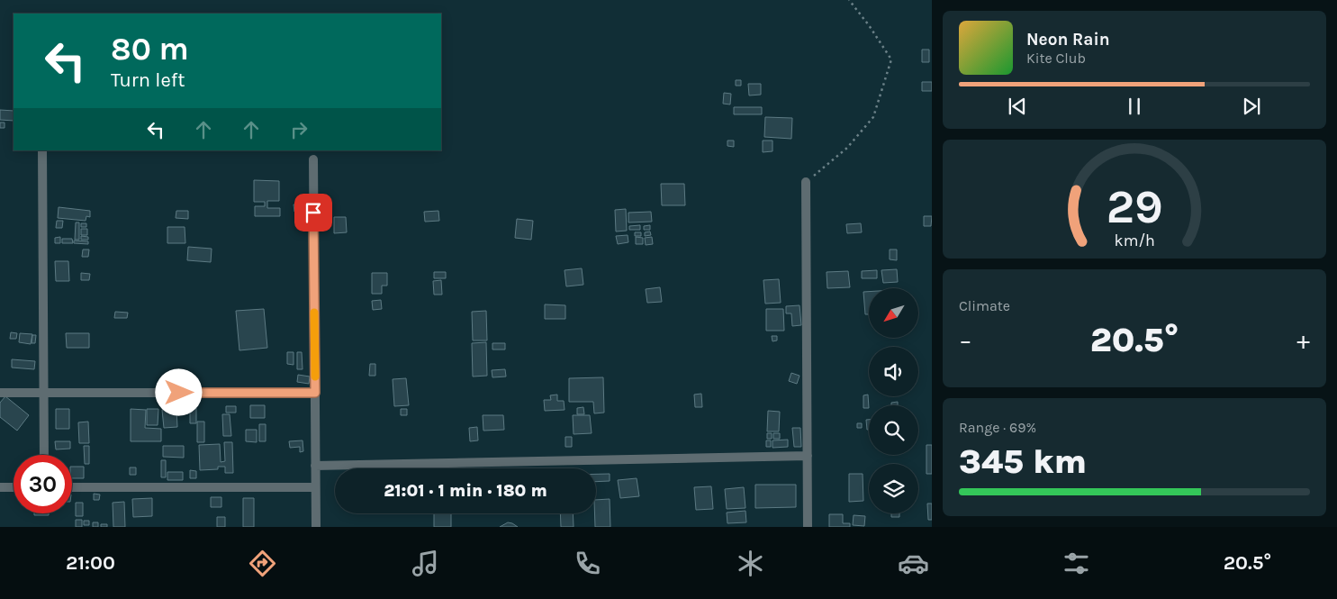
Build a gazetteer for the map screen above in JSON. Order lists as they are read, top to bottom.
{
  "north": "bottom left",
  "page": {
    "turn": ["80 m", "Turn left"],
    "song": ["Neon Rain", "Kite Club"],
    "tile": [
      "Climate",
      ["Range · 69%", "345 km"]
    ],
    "heat": ["−", "20.5°", "+"],
    "limit": "30",
    "trip": "21:01 · 1 min · 180 m",
    "tabs": ["21:00", "20.5°"],
    "gauge": ["29", "km/h"]
  }
}
